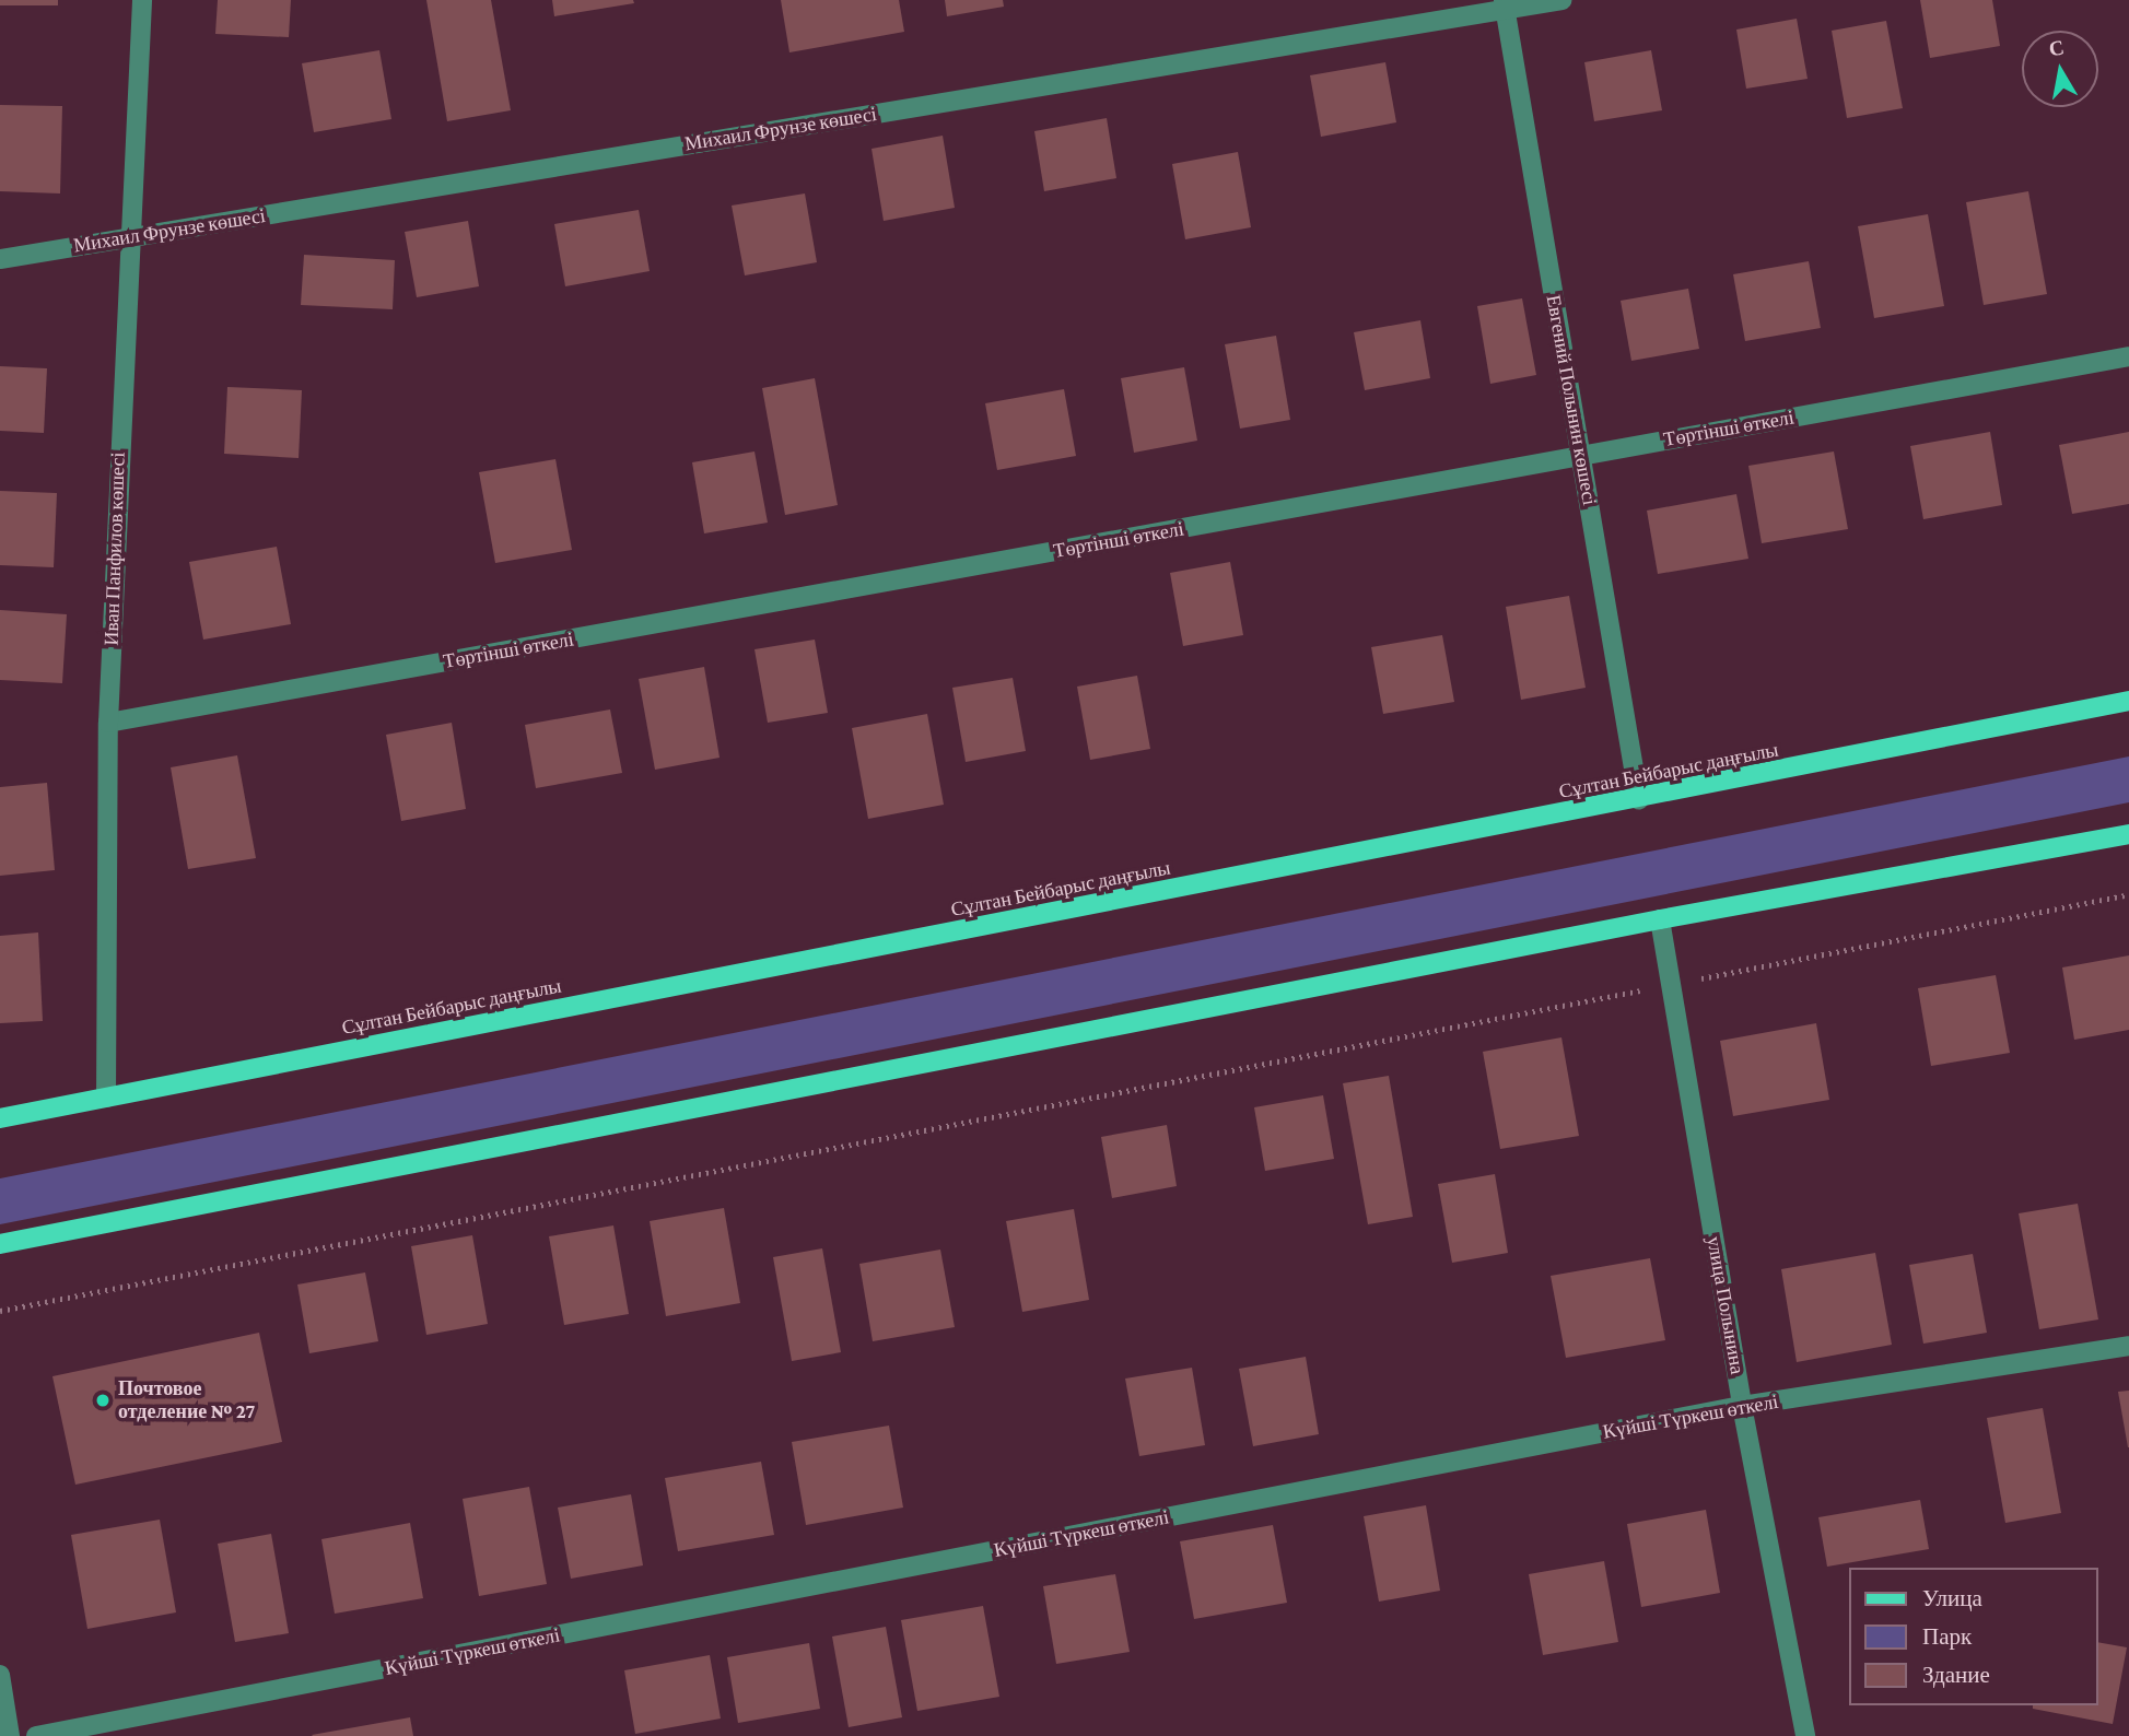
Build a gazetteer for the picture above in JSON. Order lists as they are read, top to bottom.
{
  "streets": {
    "main road": ["Сұлтан Бейбарыс даңғылы"],
    "street": [
      "Михаил Фрунзе көшесі",
      "Евгений Полынин көшесі",
      "Төртінші өткелі",
      "Иван Панфилов көшесі",
      "улица Полынина",
      "Күйші Түркеш өткелі"
    ]
  },
  "crossings": [
    ["Михаил Фрунзе көшесі", "Евгений Полынин көшесі"],
    ["Михаил Фрунзе көшесі", "Иван Панфилов көшесі"],
    ["Евгений Полынин көшесі", "Төртінші өткелі"],
    ["Евгений Полынин көшесі", "Сұлтан Бейбарыс даңғылы"],
    ["Төртінші өткелі", "Иван Панфилов көшесі"],
    ["Иван Панфилов көшесі", "Сұлтан Бейбарыс даңғылы"],
    ["улица Полынина", "Күйші Түркеш өткелі"]
  ],
  "places": ["Почтовое отделение № 27"],
  "legend": ["Улица", "Парк", "Здание"],
  "north": "top"
}
